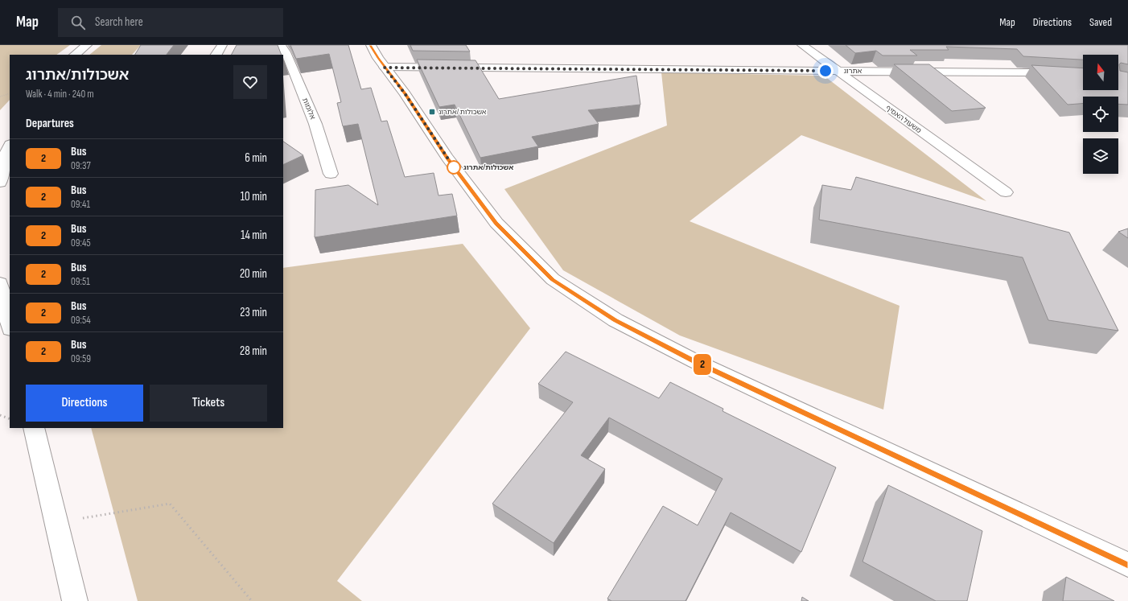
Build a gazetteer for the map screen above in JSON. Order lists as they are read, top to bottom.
{
  "streets": {
    "street": ["אתרוג", "אלומות", "משעול האסיף"]
  },
  "crossings": [
    ["אתרוג", "משעול האסיף"]
  ],
  "places": {
    "transit": ["אשכולות /אתרוג"],
    "other": ["אשכולות/אתרוג"]
  },
  "lines": ["bus line 2"],
  "north": "top",
  "page": {
    "header": "Map",
    "search": "Search here",
    "nav": ["Map", "Directions", "Saved"],
    "on_map": "2",
    "heading": [
      ["אשכולות/אתרוג", "Walk · 4 min · 240 m"],
      "Departures"
    ],
    "list": [
      {
        "mark": "2",
        "name": "Bus",
        "note": "09:37",
        "value": "6 min"
      },
      {
        "mark": "2",
        "name": "Bus",
        "note": "09:41",
        "value": "10 min"
      },
      {
        "mark": "2",
        "name": "Bus",
        "note": "09:45",
        "value": "14 min"
      },
      {
        "mark": "2",
        "name": "Bus",
        "note": "09:51",
        "value": "20 min"
      },
      {
        "mark": "2",
        "name": "Bus",
        "note": "09:54",
        "value": "23 min"
      },
      {
        "mark": "2",
        "name": "Bus",
        "note": "09:59",
        "value": "28 min"
      }
    ],
    "buttons": ["Directions", "Tickets"]
  }
}
